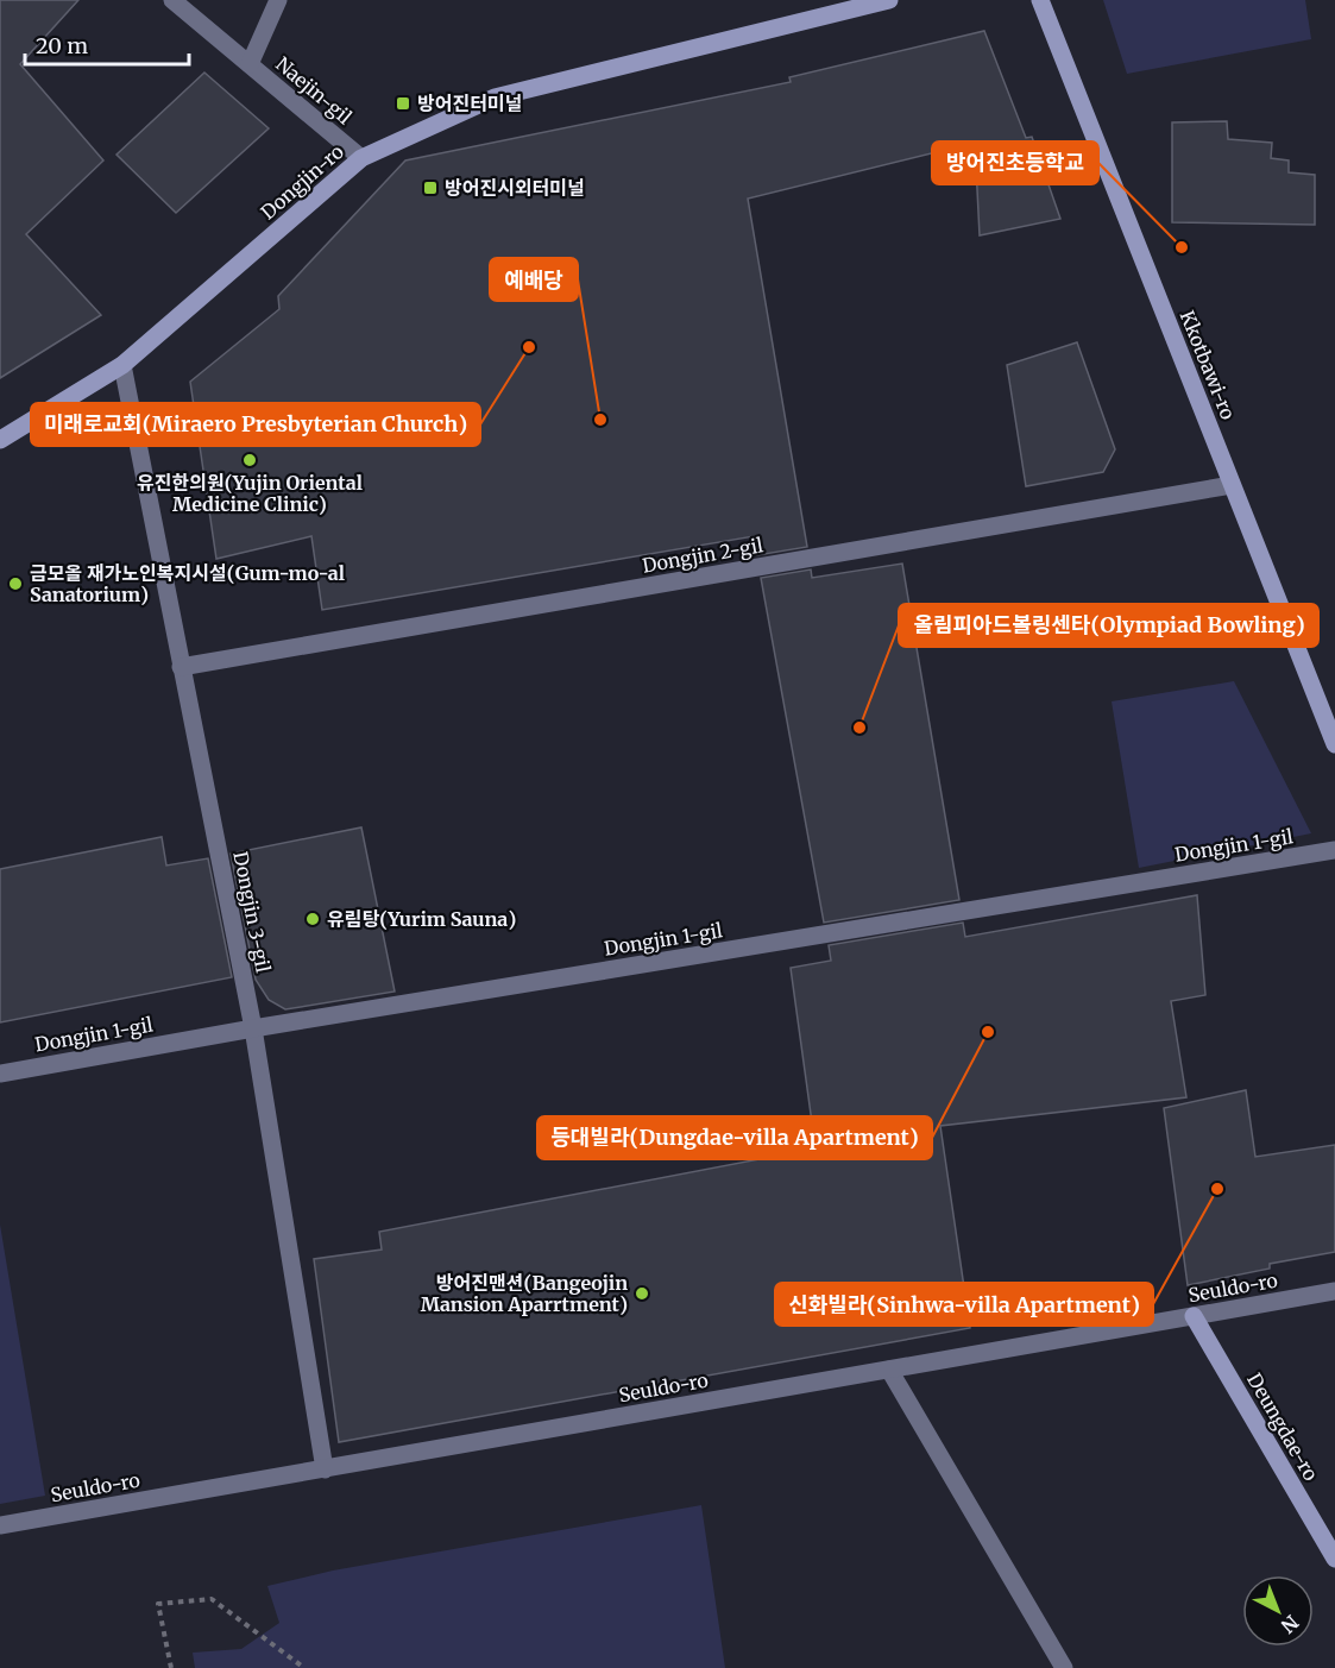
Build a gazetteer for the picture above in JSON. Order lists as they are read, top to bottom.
{
  "streets": {
    "street": [
      "Naejin-gil",
      "Dongjin-ro",
      "Kkotbawi-ro",
      "Dongjin 2-gil",
      "Dongjin 1-gil",
      "Dongjin 3-gil",
      "Seuldo-ro",
      "Deungdae-ro"
    ]
  },
  "crossings": [
    ["Naejin-gil", "Dongjin-ro"],
    ["Dongjin-ro", "Dongjin 3-gil"],
    ["Kkotbawi-ro", "Dongjin 2-gil"],
    ["Dongjin 2-gil", "Dongjin 3-gil"],
    ["Dongjin 1-gil", "Dongjin 3-gil"],
    ["Dongjin 3-gil", "Seuldo-ro"],
    ["Seuldo-ro", "Deungdae-ro"]
  ],
  "places": {
    "transit": ["방어진터미널", "방어진시외터미널"],
    "other": [
      "방어진초등학교",
      "미래로교회(Miraero Presbyterian Church)",
      "예배당",
      "유진한의원(Yujin Oriental Medicine Clinic)",
      "금모올 재가노인복지시설(Gum-mo-al Sanatorium)",
      "올림피아드볼링센타(Olympiad Bowling)",
      "유림탕(Yurim Sauna)",
      "등대빌라(Dungdae-villa Apartment)",
      "신화빌라(Sinhwa-villa Apartment)",
      "방어진맨션(Bangeojin Mansion Aparrtment)"
    ]
  },
  "scale_bar": "20 m",
  "north": "bottom right"
}
